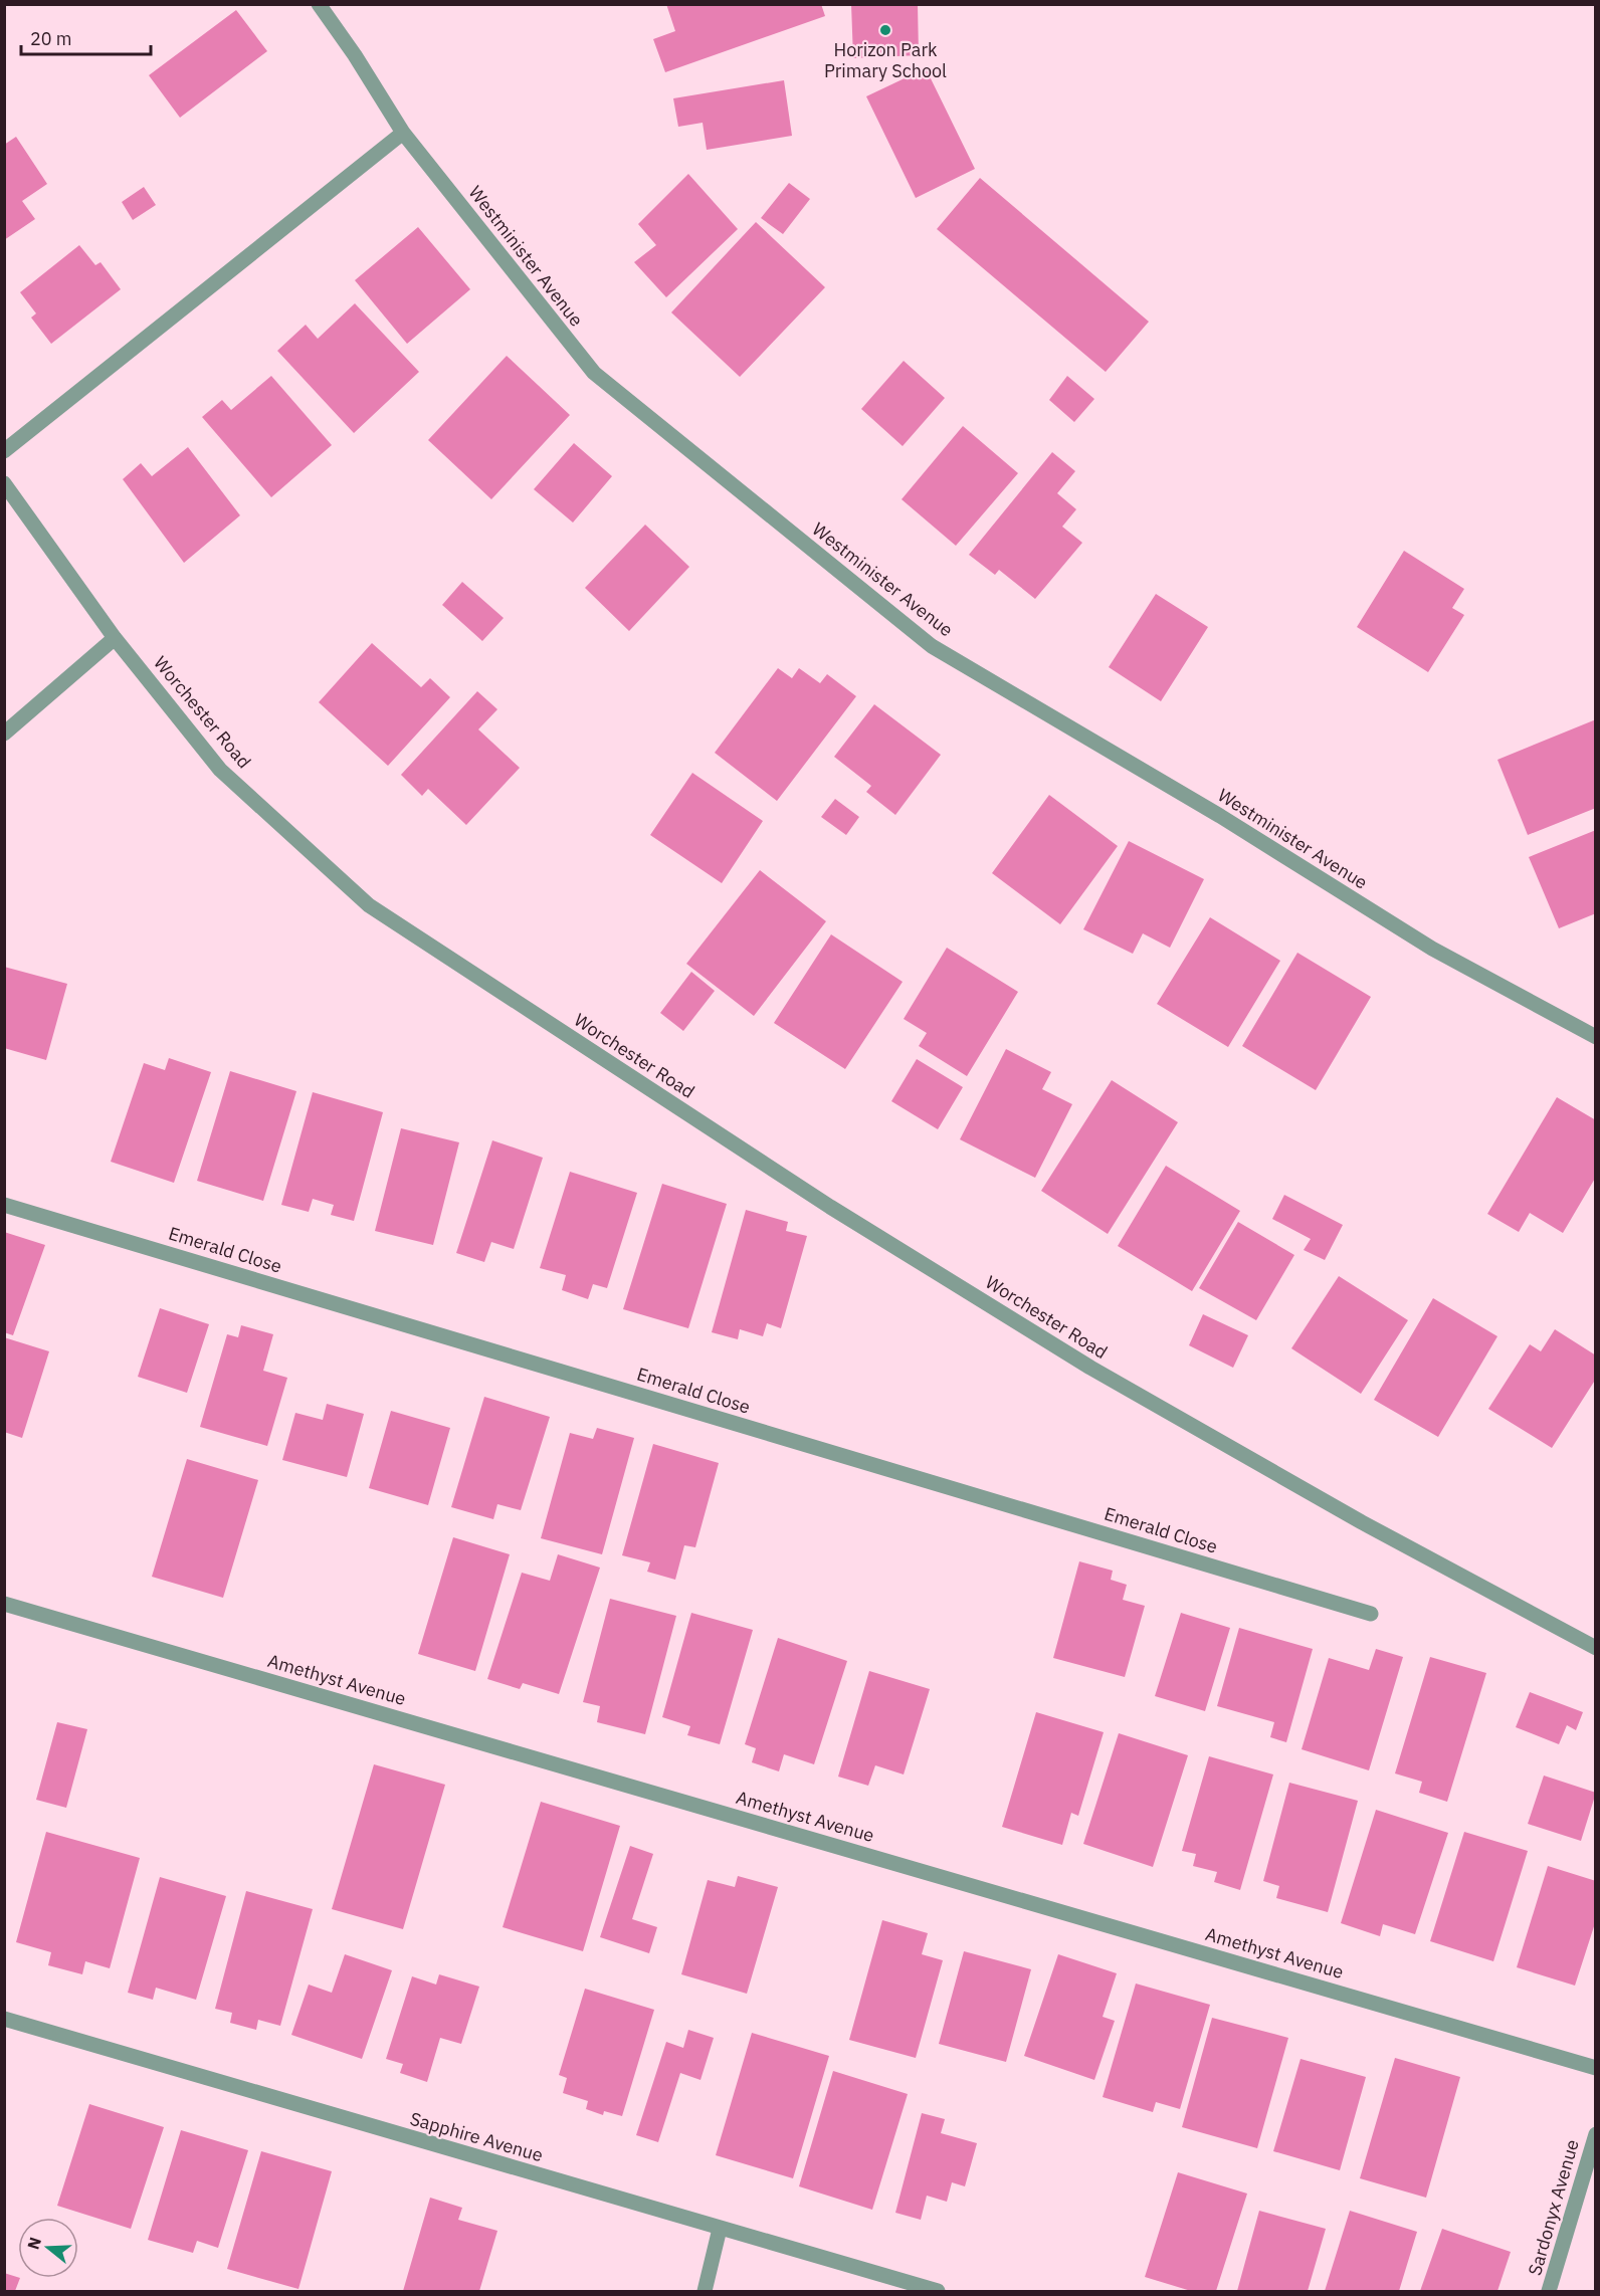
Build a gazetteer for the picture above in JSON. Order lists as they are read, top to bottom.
{
  "streets": {
    "street": [
      "Westminister Avenue",
      "Worchester Road",
      "Emerald Close",
      "Amethyst Avenue",
      "Sapphire Avenue",
      "Sardonyx Avenue"
    ]
  },
  "places": ["Horizon Park Primary School"],
  "scale_bar": "20 m",
  "north": "left"
}
